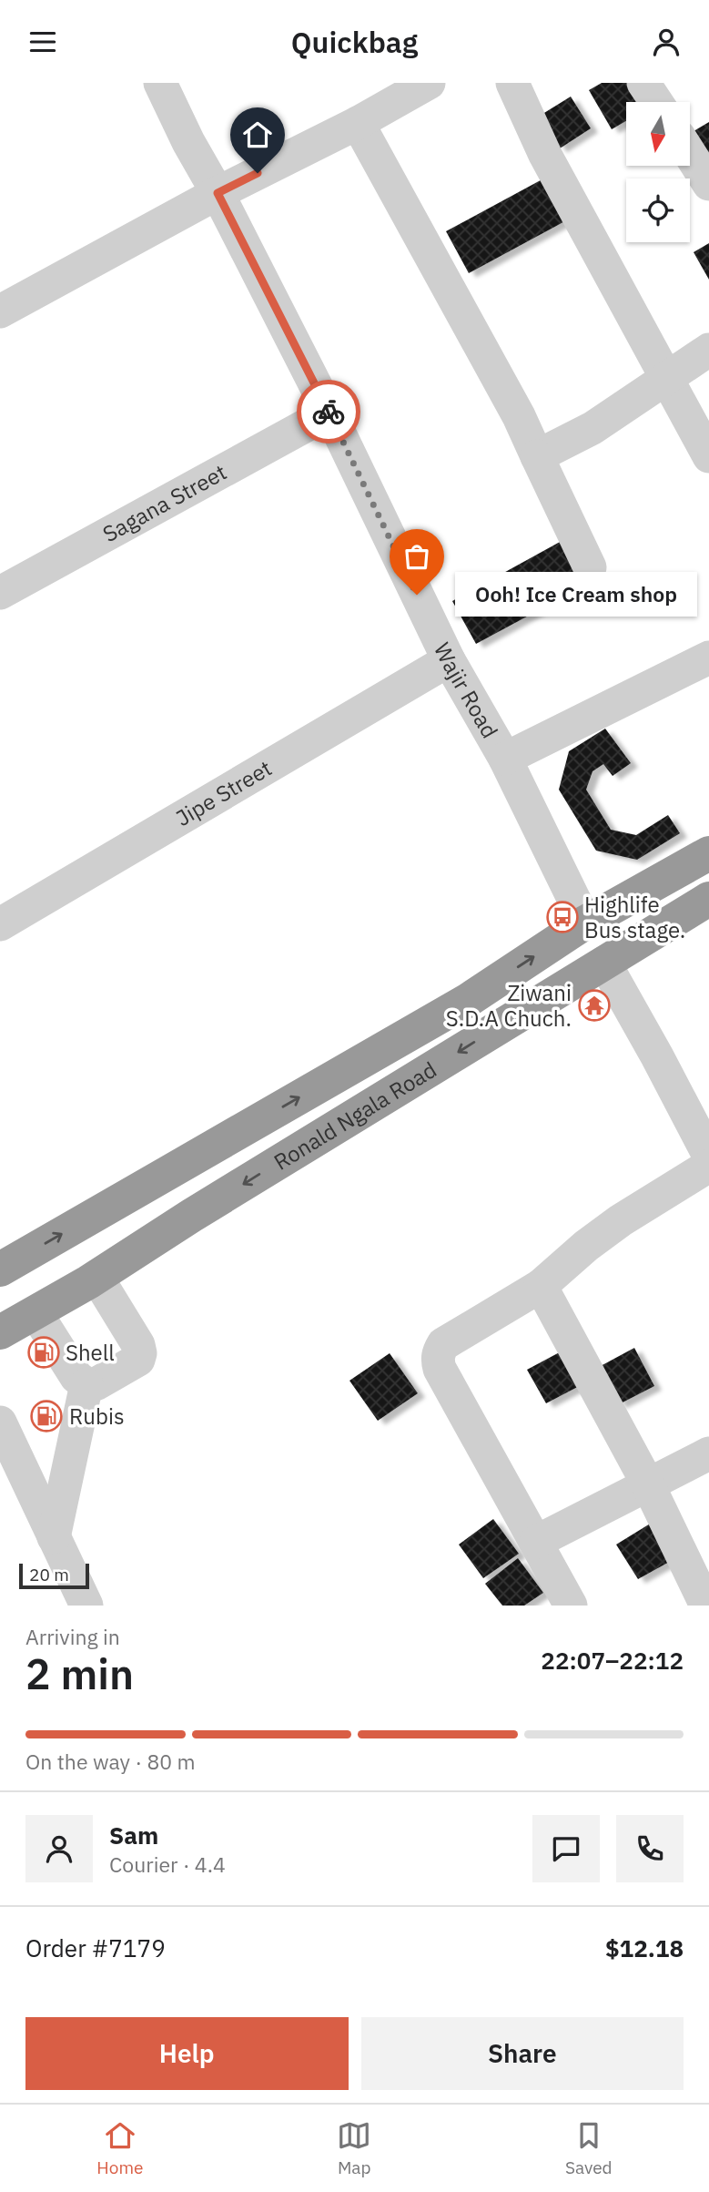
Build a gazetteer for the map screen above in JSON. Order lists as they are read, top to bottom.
{
  "streets": {
    "highway": ["Ronald Ngala Road"],
    "street": ["Sagana Street", "Wajir Road", "Jipe Street"]
  },
  "crossings": [
    ["Sagana Street", "Wajir Road"],
    ["Wajir Road", "Jipe Street"],
    ["Wajir Road", "Ronald Ngala Road"]
  ],
  "places": {
    "other": ["Ooh! Ice Cream shop"],
    "bus stop": ["Highlife Bus stage."],
    "temple": ["Ziwani S.D.A Chuch."],
    "fuel station": ["Shell", "Rubis"]
  },
  "scale_bar": "20 m",
  "north": "bottom",
  "page": {
    "header": "Quickbag",
    "bubble": "Ooh! Ice Cream shop",
    "scale": "20 m",
    "heading": ["2 min", "Arriving in", "22:07–22:12"],
    "panel": [
      "Sam",
      "Courier · 4.4",
      "Order #7179",
      "$12.18"
    ],
    "bar": "On the way · 80 m",
    "buttons": ["Help", "Share"],
    "tabs": ["Home", "Map", "Saved"]
  }
}
